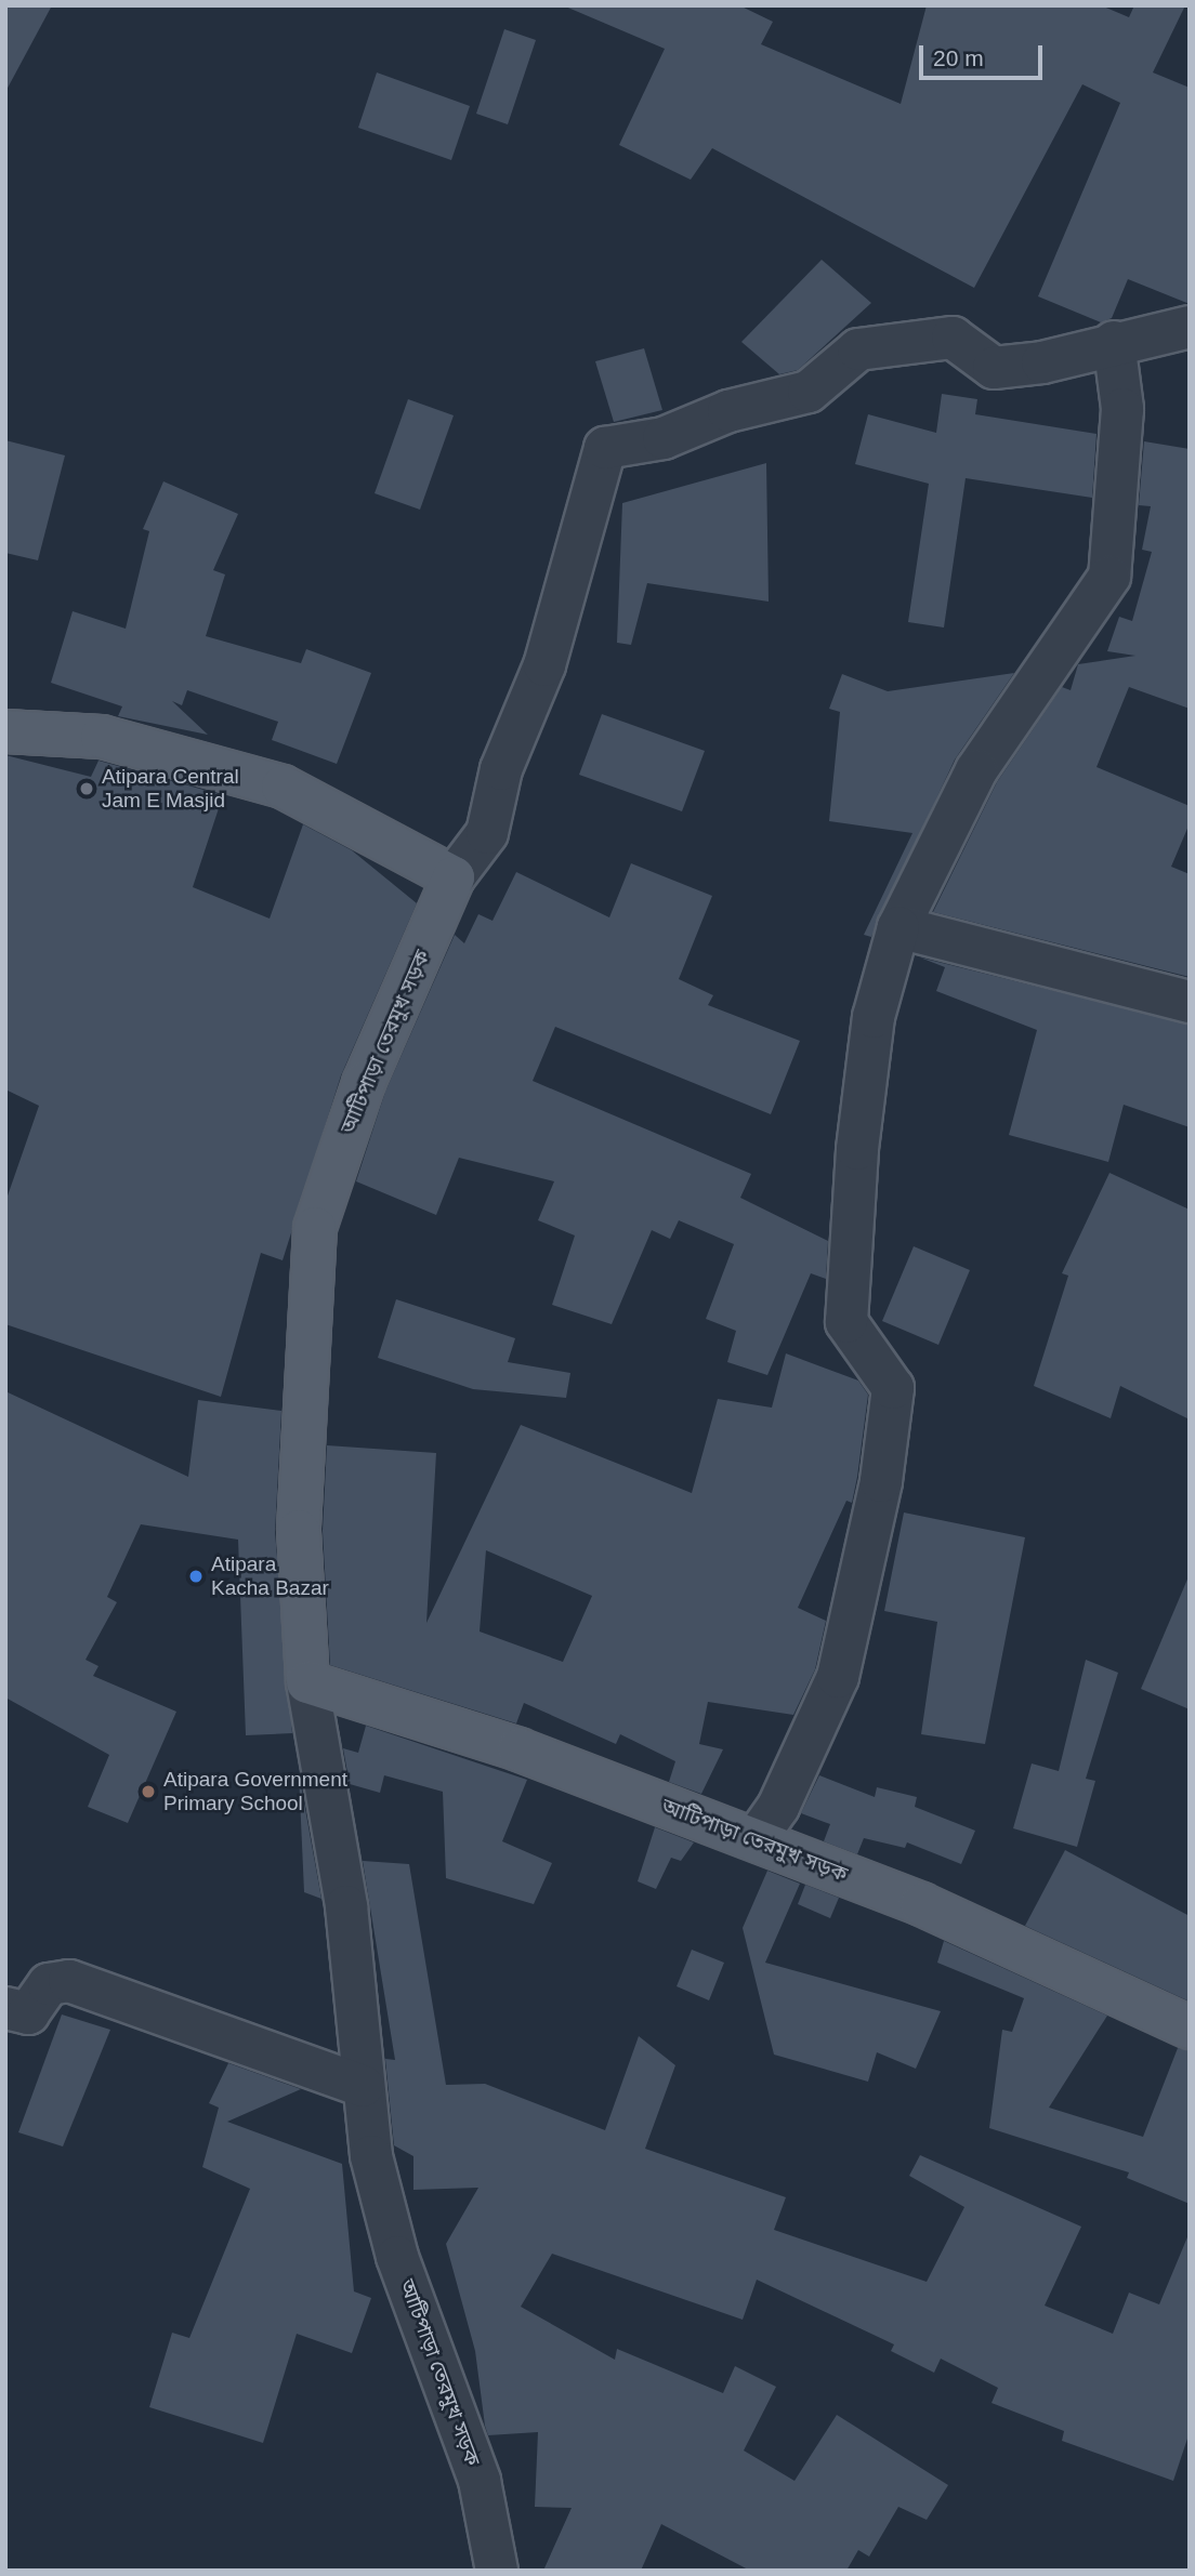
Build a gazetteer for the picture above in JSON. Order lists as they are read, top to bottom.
{
  "streets": {
    "main road": ["আটিপাড়া তেরমুখ সড়ক"]
  },
  "places": ["Atipara Central Jam E Masjid", "Atipara Kacha Bazar", "Atipara Government Primary School"],
  "scale_bar": "20 m"
}
